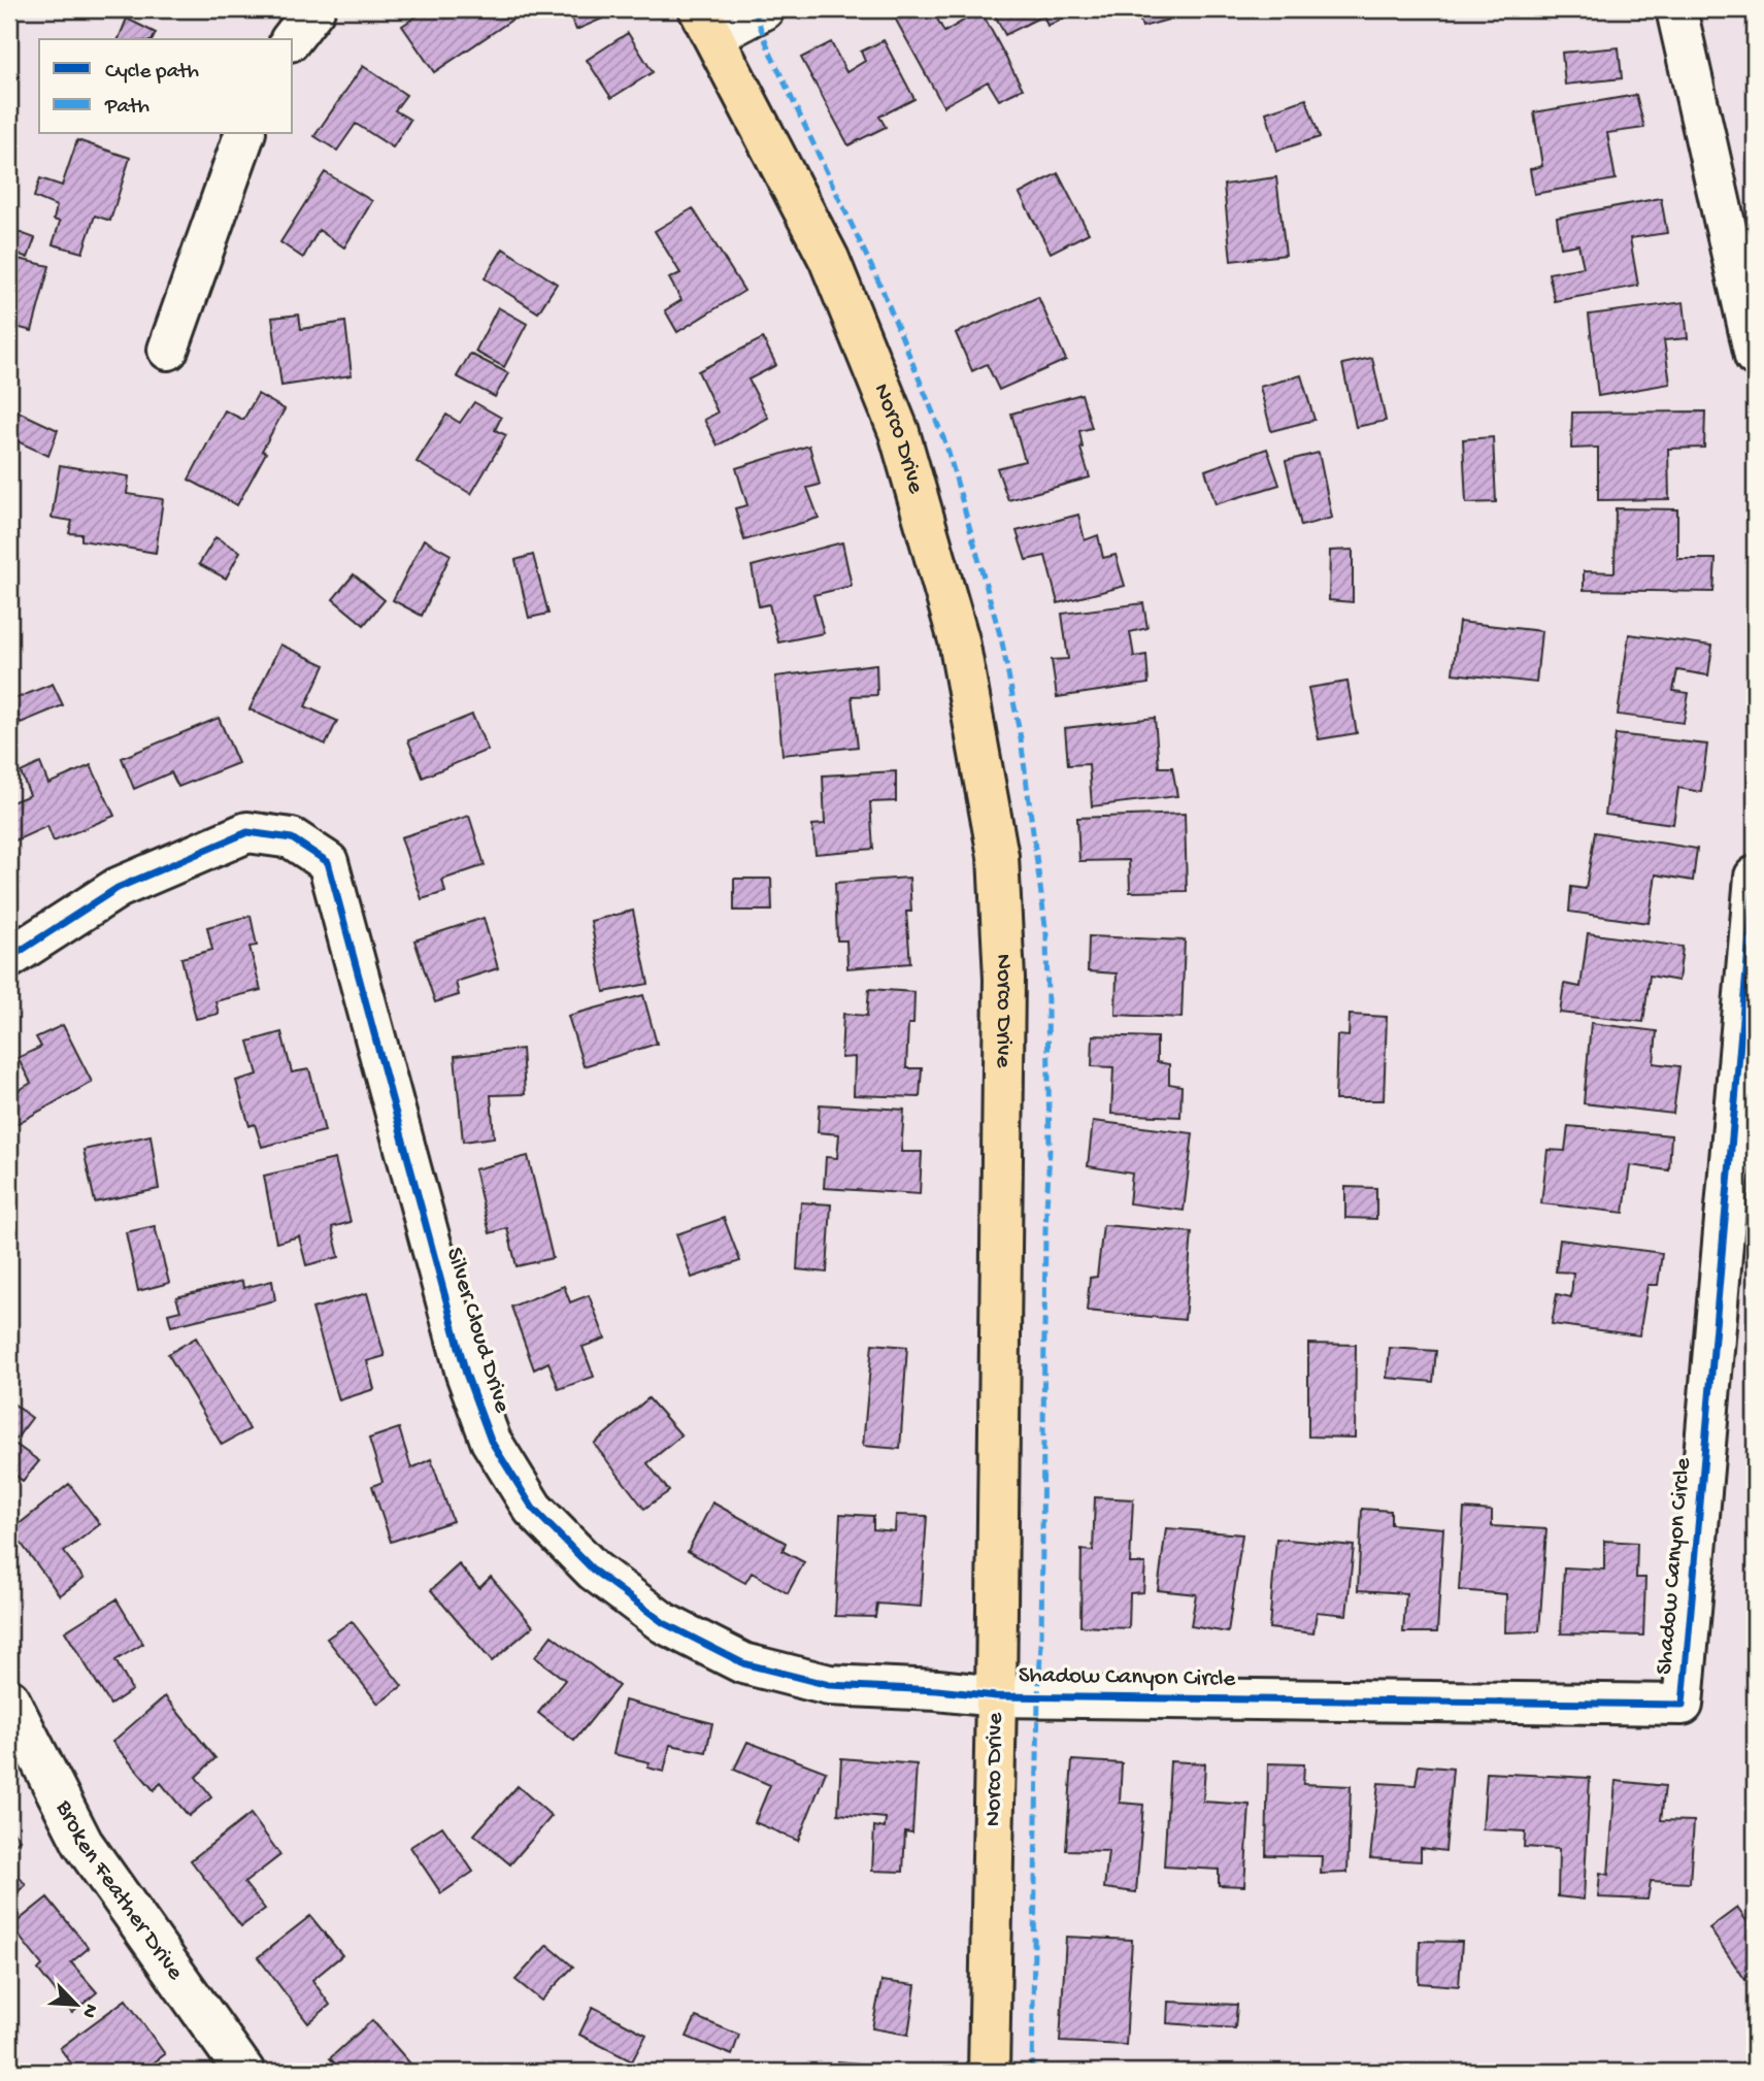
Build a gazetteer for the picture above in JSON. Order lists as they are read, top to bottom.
{
  "streets": {
    "main road": ["Norco Drive"],
    "street": ["Silver Cloud Drive", "Shadow Canyon Circle", "Broken Feather Drive"]
  },
  "crossings": [
    ["Norco Drive", "Silver Cloud Drive"],
    ["Norco Drive", "Shadow Canyon Circle"],
    ["Silver Cloud Drive", "Shadow Canyon Circle"]
  ],
  "legend": ["Cycle path", "Path"],
  "north": "bottom right"
}
